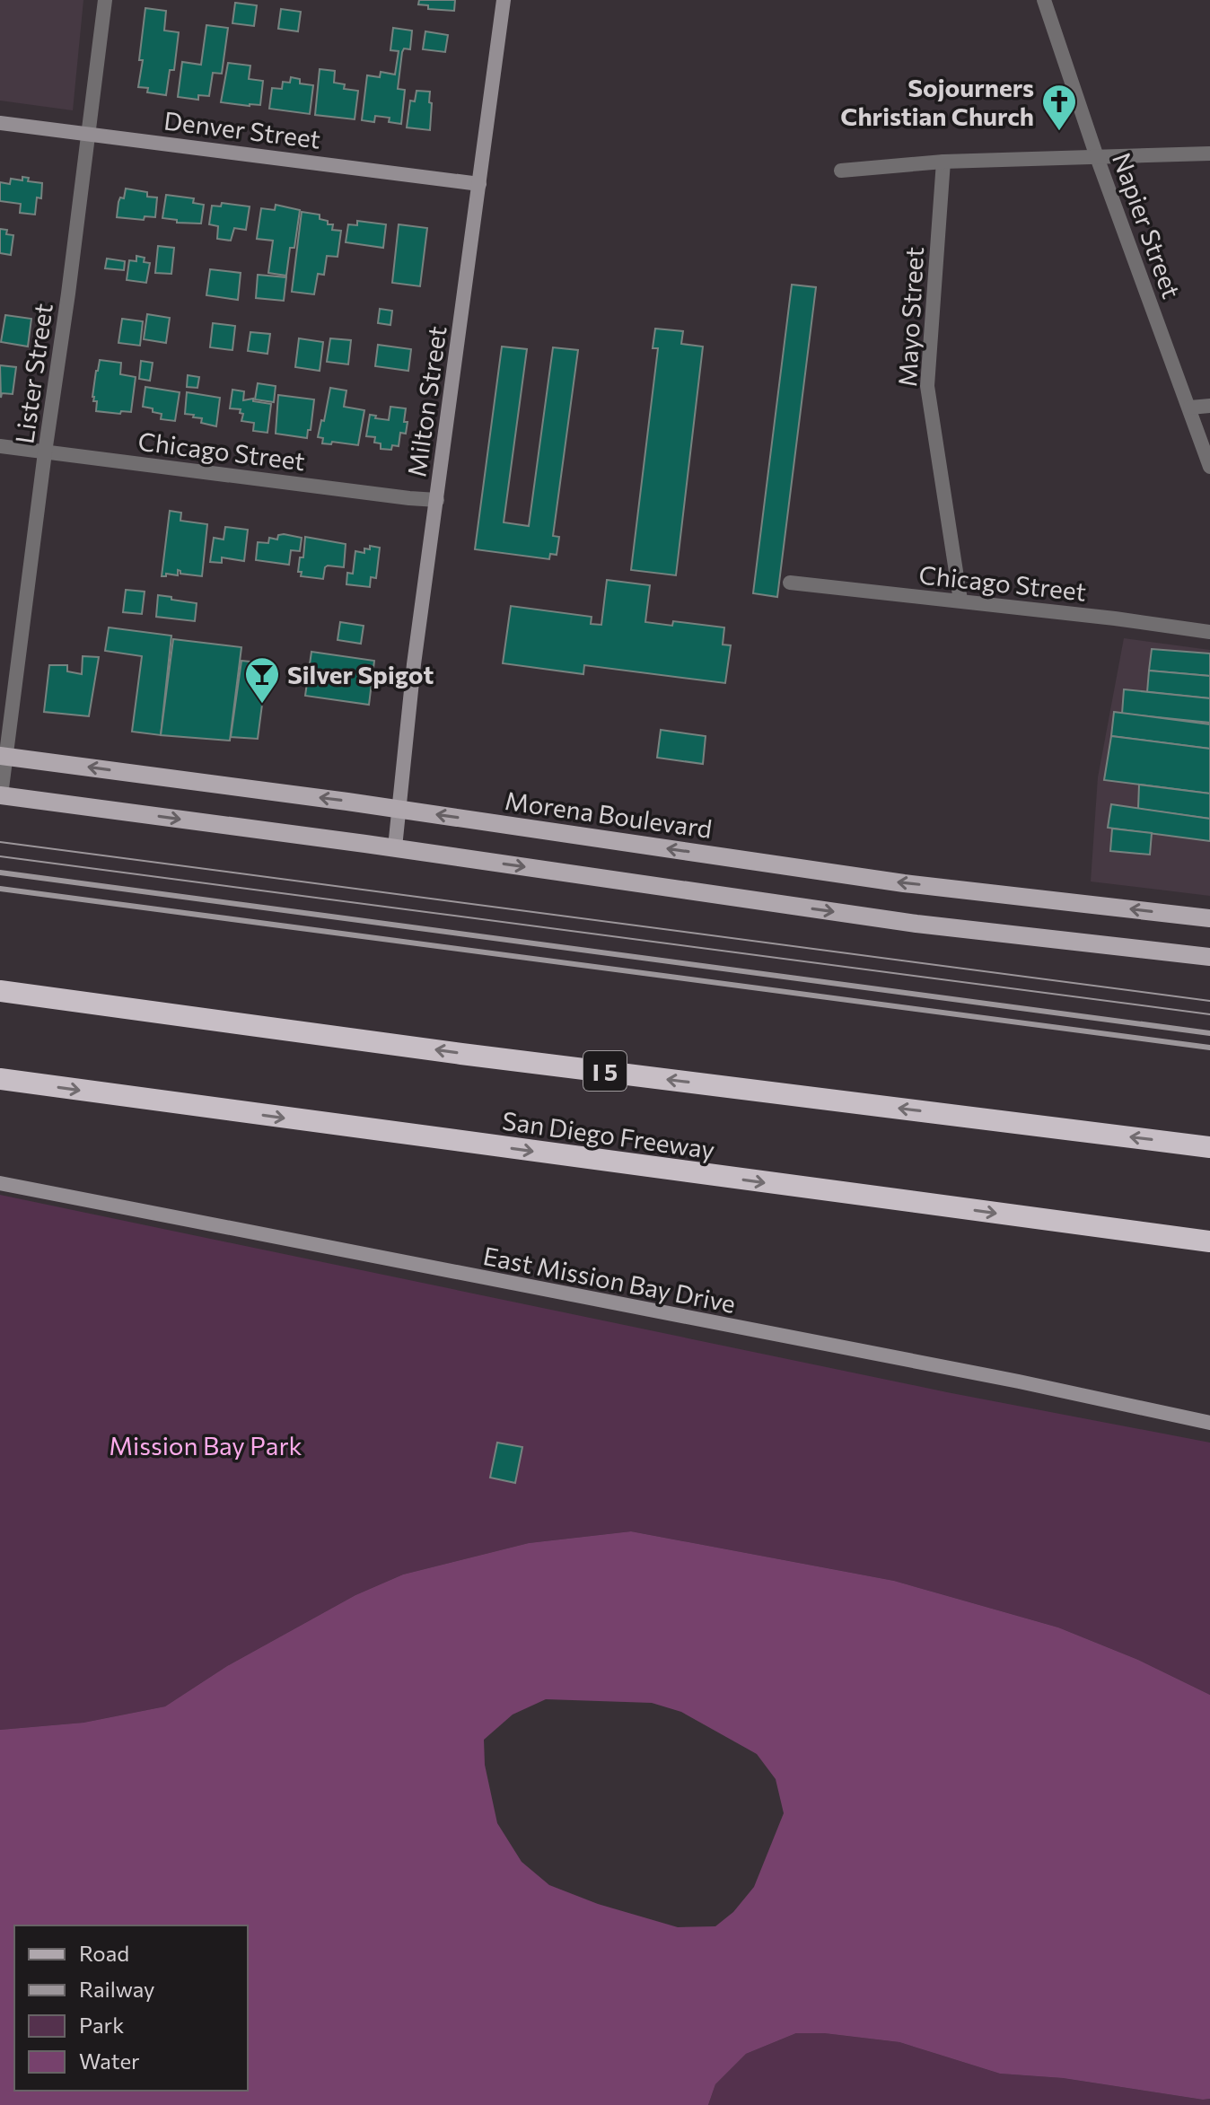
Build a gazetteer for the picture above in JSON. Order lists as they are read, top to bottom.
{
  "streets": {
    "highway": ["I 5", "San Diego Freeway"],
    "main road": [
      "Denver Street",
      "Milton Street",
      "Morena Boulevard",
      "East Mission Bay Drive"
    ],
    "street": [
      "Napier Street",
      "Mayo Street",
      "Lister Street",
      "Chicago Street"
    ]
  },
  "crossings": [
    ["Denver Street", "Lister Street"],
    ["Denver Street", "Milton Street"],
    ["Mayo Street", "Chicago Street"],
    ["Lister Street", "Chicago Street"],
    ["Lister Street", "Morena Boulevard"],
    ["Milton Street", "Chicago Street"],
    ["Milton Street", "Morena Boulevard"]
  ],
  "parks": ["Mission Bay Park"],
  "places": {
    "church": ["Sojourners Christian Church"],
    "bar": ["Silver Spigot"]
  },
  "legend": [
    "Road",
    "Railway",
    "Park",
    "Water"
  ]
}
